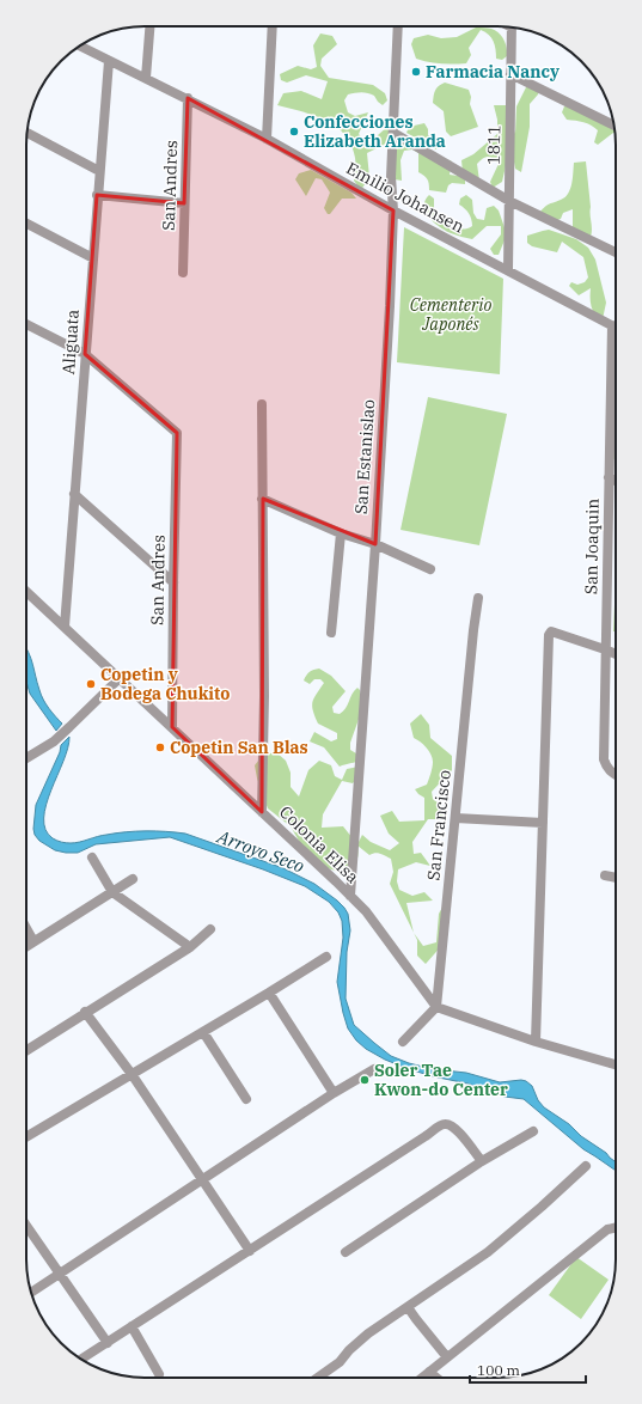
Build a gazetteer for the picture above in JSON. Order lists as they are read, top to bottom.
{
  "streets": {
    "street": [
      "1811",
      "San Andres",
      "Emilio Johansen",
      "Aliguata",
      "San Estanislao",
      "San Joaquin",
      "San Francisco",
      "Colonia Elisa"
    ]
  },
  "crossings": [
    ["1811", "Emilio Johansen"],
    ["San Andres", "Emilio Johansen"],
    ["San Andres", "Aliguata"],
    ["San Andres", "Colonia Elisa"],
    ["Emilio Johansen", "Aliguata"],
    ["Emilio Johansen", "San Estanislao"],
    ["Emilio Johansen", "San Joaquin"],
    ["Aliguata", "Colonia Elisa"],
    ["San Estanislao", "Colonia Elisa"],
    ["San Francisco", "Colonia Elisa"]
  ],
  "water": ["Arroyo Seco"],
  "parks": ["Cementerio Japonés"],
  "places": [
    "Farmacia Nancy",
    "Confecciones Elizabeth Aranda",
    "Copetin y Bodega Chukito",
    "Copetin San Blas",
    "Soler Tae Kwon-do Center"
  ],
  "scale_bar": "100 m"
}
